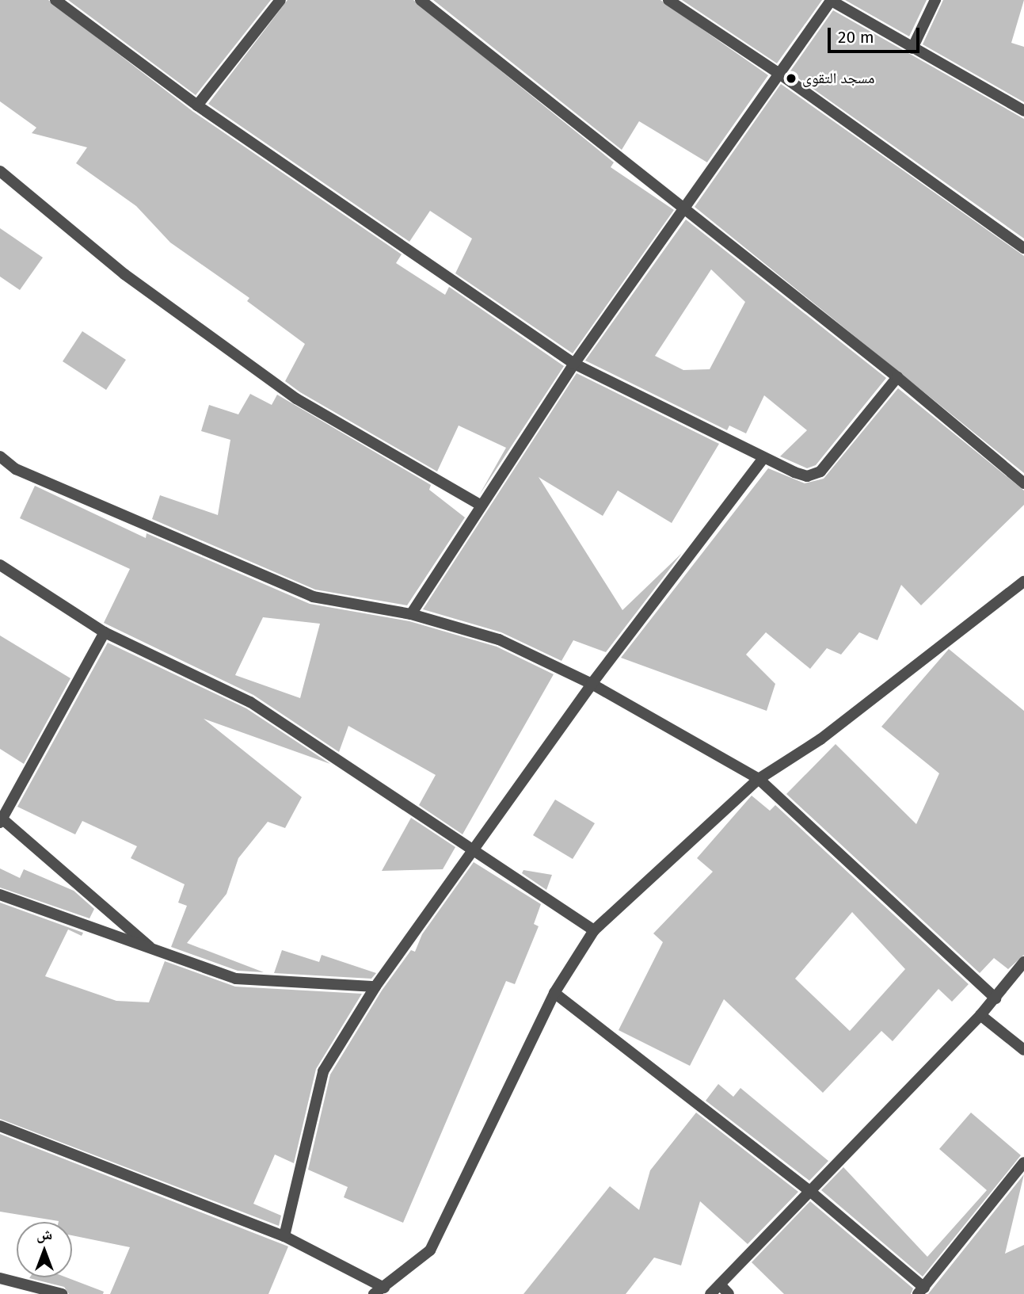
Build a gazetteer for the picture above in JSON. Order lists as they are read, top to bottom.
{
  "places": ["مسجد التقوى"],
  "scale_bar": "20 m",
  "north": "top"
}
